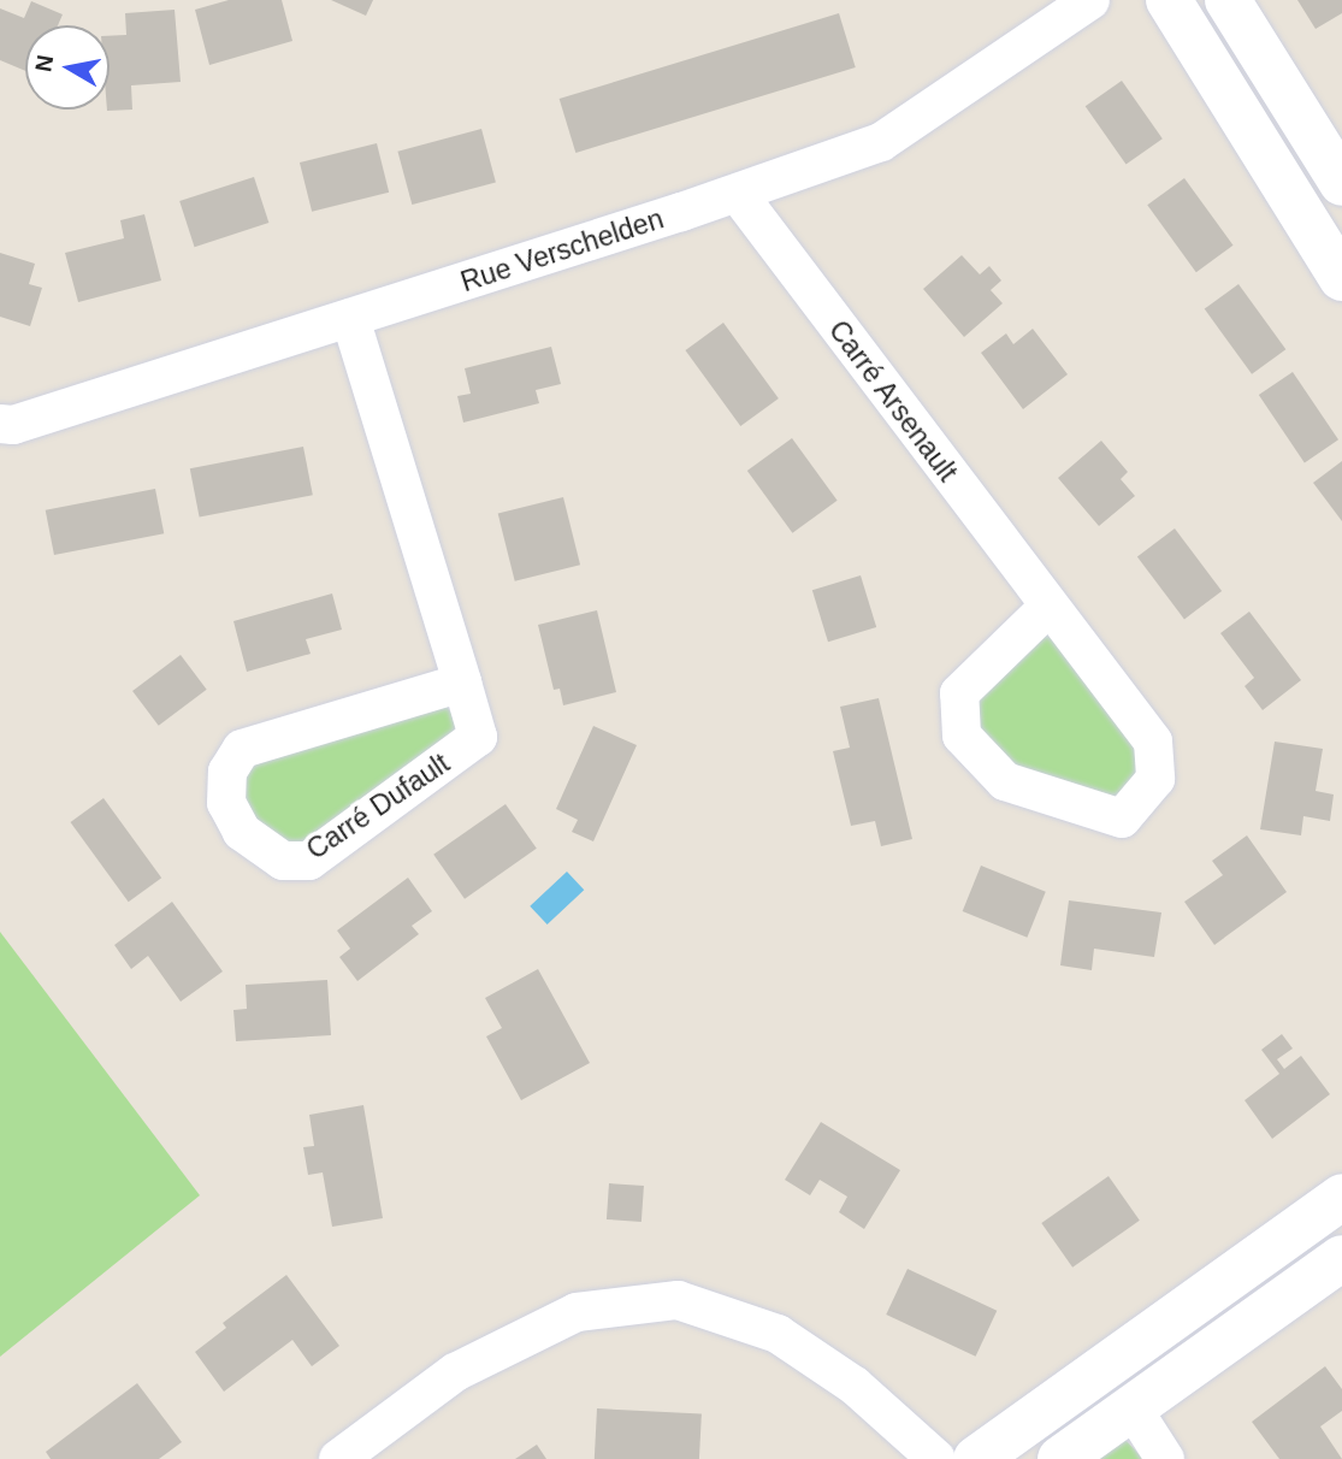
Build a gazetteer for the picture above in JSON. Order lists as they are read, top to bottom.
{
  "streets": {
    "street": ["Rue Verschelden", "Carré Arsenault", "Carré Dufault"]
  },
  "crossings": [
    ["Rue Verschelden", "Carré Arsenault"],
    ["Rue Verschelden", "Carré Dufault"]
  ],
  "north": "left"
}
